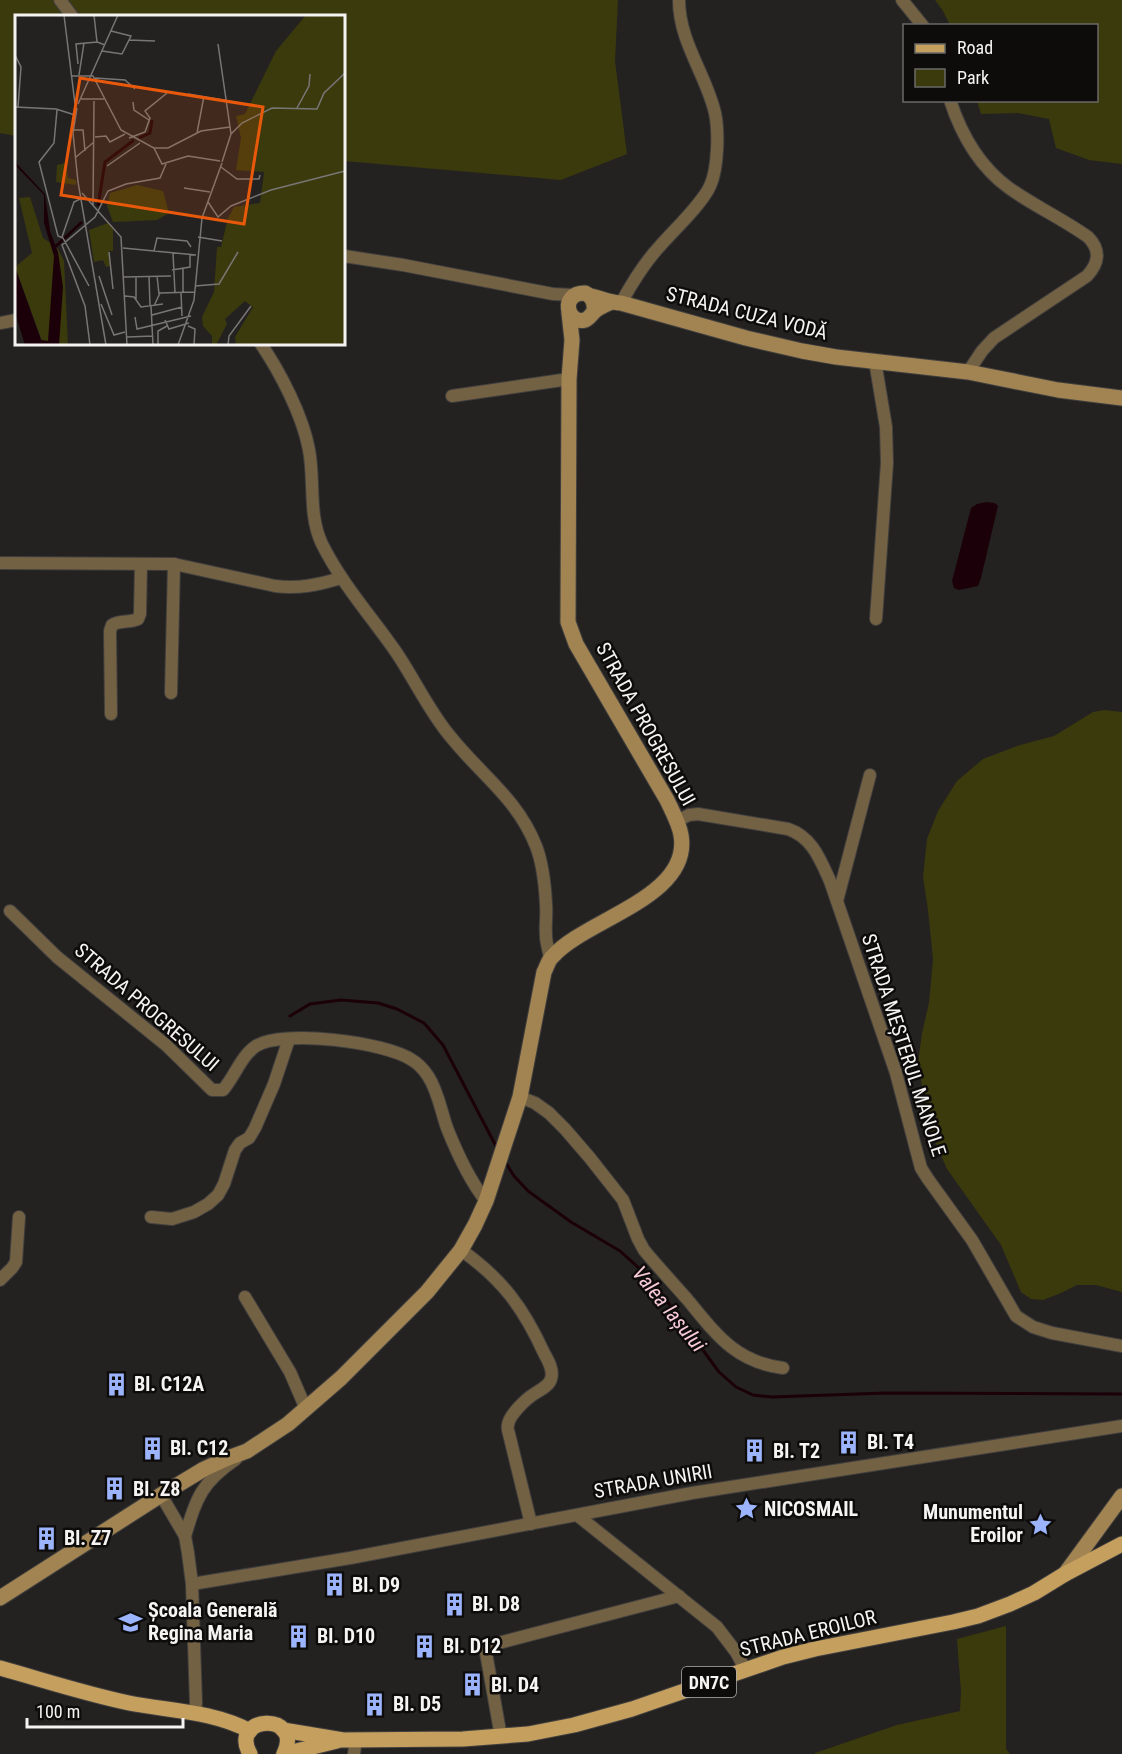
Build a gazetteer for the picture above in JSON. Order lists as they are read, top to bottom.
{
  "streets": {
    "main road": ["STRADA EROILOR", "DN7C"],
    "street": [
      "STRADA CUZA VODĂ",
      "STRADA PROGRESULUI",
      "STRADA MEȘTERUL MANOLE",
      "STRADA UNIRII"
    ]
  },
  "crossings": [
    ["STRADA CUZA VODĂ", "STRADA PROGRESULUI"],
    ["STRADA PROGRESULUI", "STRADA MEȘTERUL MANOLE"],
    ["STRADA EROILOR", "DN7C"]
  ],
  "water": ["Valea Iașului"],
  "places": {
    "building": [
      "Bl. C12A",
      "Bl. T4",
      "Bl. C12",
      "Bl. T2",
      "Bl. Z8",
      "Bl. Z7",
      "Bl. D9",
      "Bl. D8",
      "Bl. D10",
      "Bl. D12",
      "Bl. D4",
      "Bl. D5"
    ],
    "place": ["NICOSMAIL", "Munumentul Eroilor"],
    "school or university": ["Școala Generală Regina Maria"]
  },
  "legend": ["Road", "Park"],
  "scale_bar": "100 m"
}
